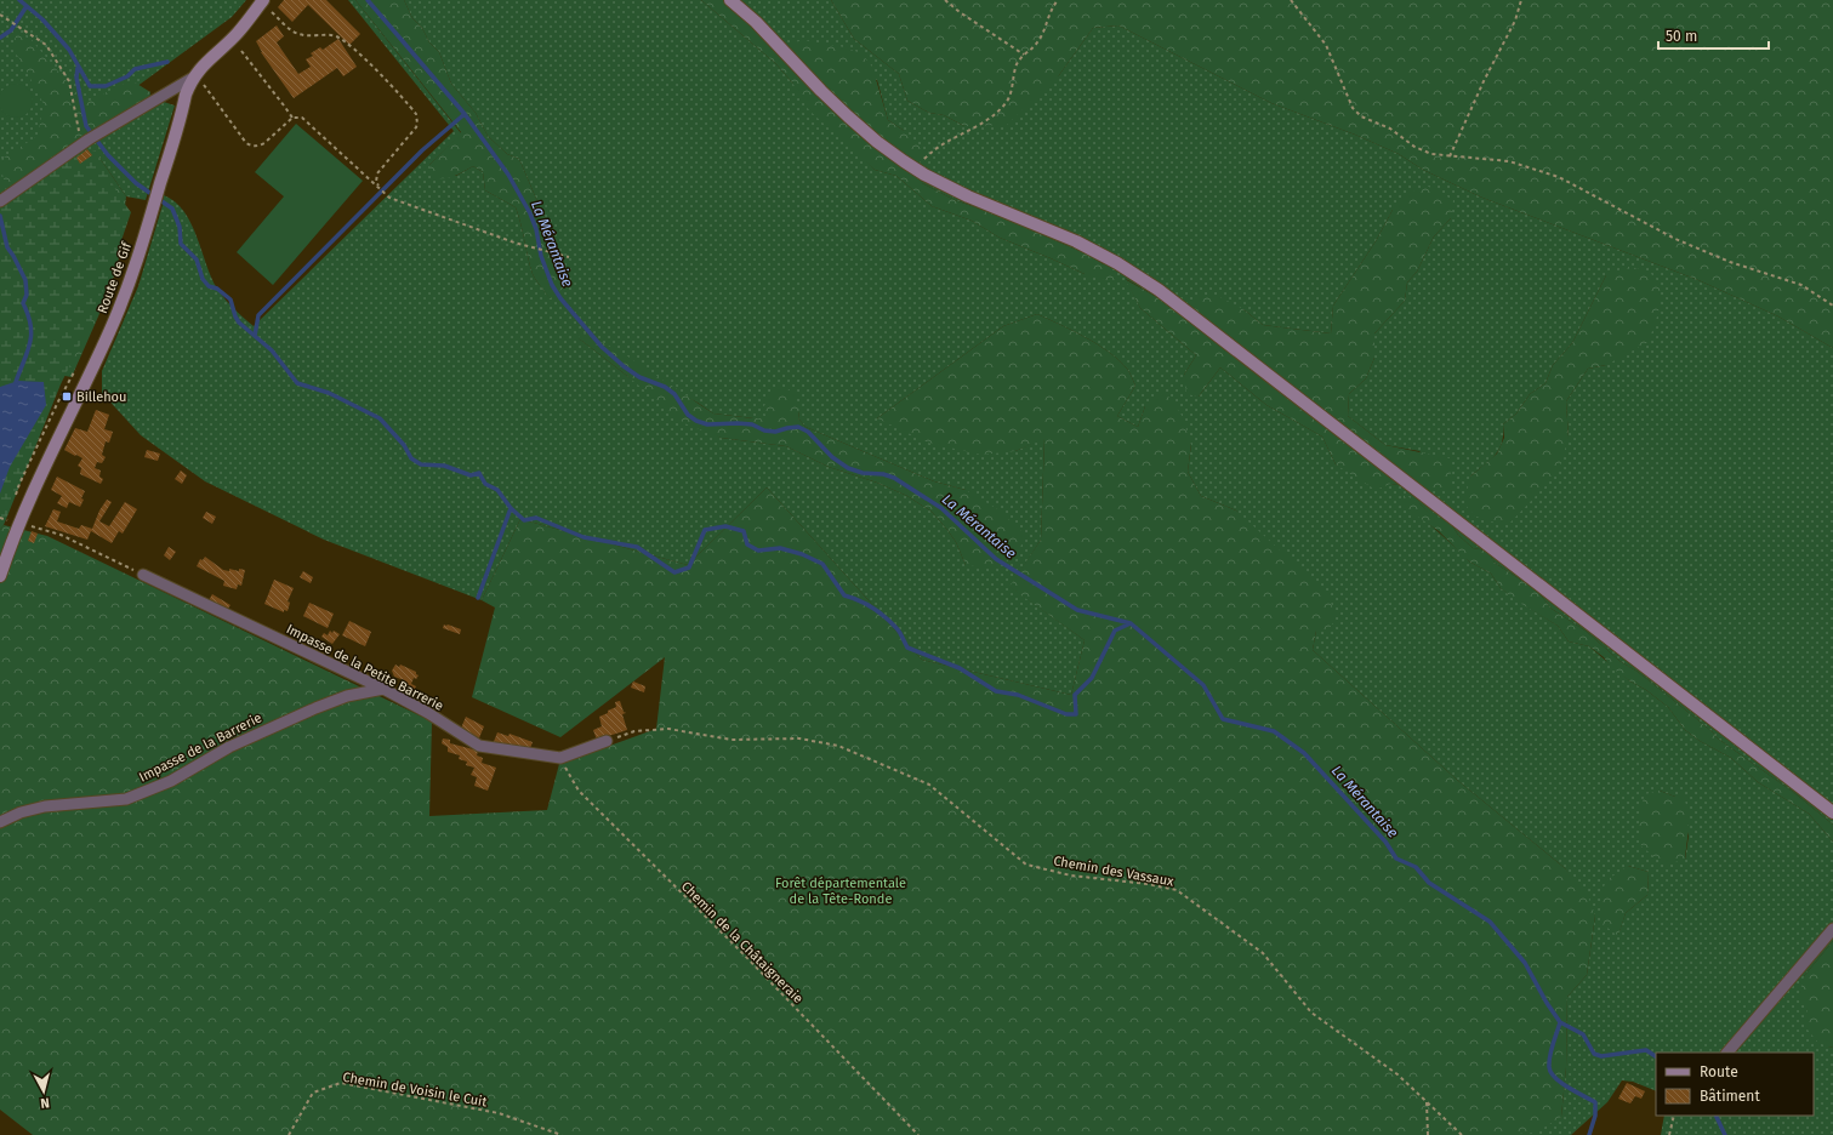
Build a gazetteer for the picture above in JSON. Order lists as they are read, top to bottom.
{
  "streets": {
    "street": ["Route de Gif", "Impasse de la Petite Barrerie", "Impasse de la Barrerie"],
    "path": ["Chemin des Vassaux", "Chemin de la Châtaigneraie", "Chemin de Voisin le Cuit"]
  },
  "crossings": [
    ["Impasse de la Petite Barrerie", "Impasse de la Barrerie"],
    ["Impasse de la Petite Barrerie", "Chemin de la Châtaigneraie"]
  ],
  "water": ["La Mérantaise"],
  "parks": ["Forêt départementale de la Tête-Ronde"],
  "places": {
    "transit": ["Billehou"]
  },
  "legend": ["Route", "Bâtiment"],
  "scale_bar": "50 m",
  "north": "bottom"
}
